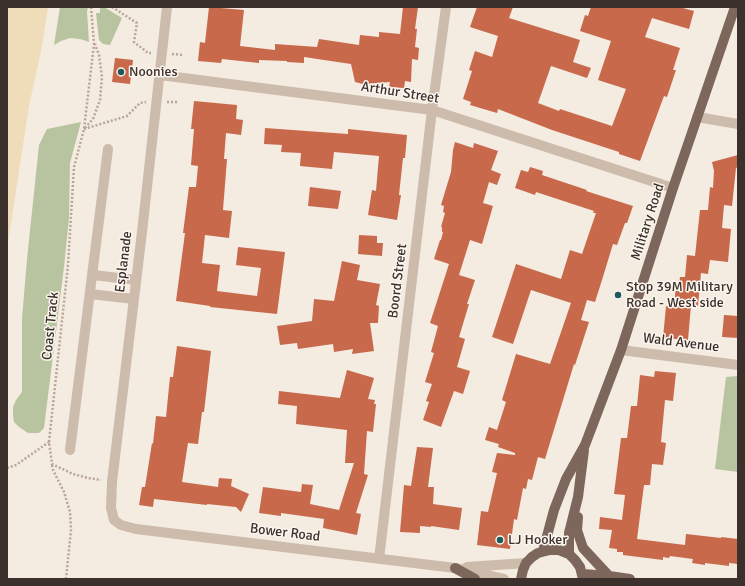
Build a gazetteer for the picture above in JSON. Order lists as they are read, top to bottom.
{
  "streets": {
    "main road": ["Military Road"],
    "street": [
      "Arthur Street",
      "Esplanade",
      "Boord Street",
      "Wald Avenue",
      "Bower Road"
    ],
    "path": ["Coast Track"]
  },
  "crossings": [
    ["Arthur Street", "Military Road"],
    ["Arthur Street", "Esplanade"],
    ["Arthur Street", "Boord Street"],
    ["Military Road", "Wald Avenue"],
    ["Esplanade", "Bower Road"],
    ["Boord Street", "Bower Road"]
  ],
  "places": ["Noonies", "Stop 39M Military Road - West side", "LJ Hooker"]
}
